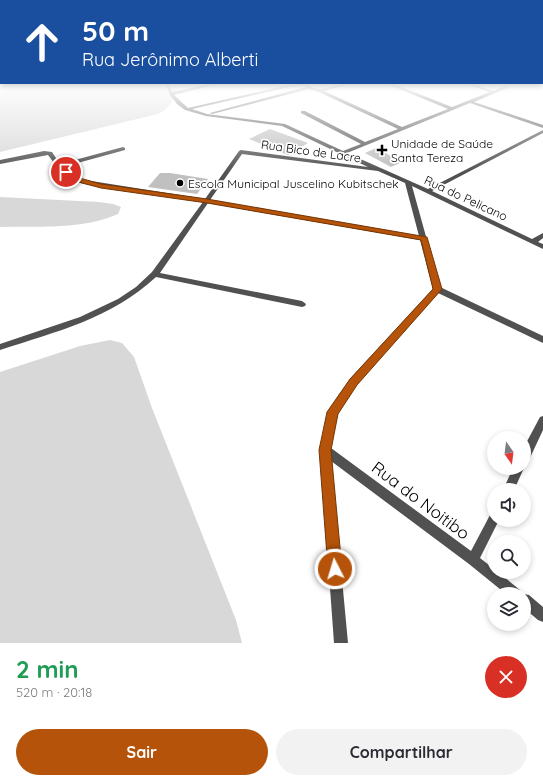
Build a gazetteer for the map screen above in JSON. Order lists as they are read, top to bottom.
{
  "streets": {
    "street": ["Rua Bico de Lacre", "Rua do Pelicano", "Rua do Noitibo"]
  },
  "crossings": [
    ["Rua Bico de Lacre", "Rua do Pelicano"]
  ],
  "places": {
    "health": ["Unidade de Saúde Santa Tereza"],
    "other": ["Escola Municipal Juscelino Kubitschek"]
  },
  "north": "bottom",
  "page": {
    "turn": ["50 m", "Rua Jerônimo Alberti"],
    "heading": ["2 min", "520 m · 20:18"],
    "buttons": ["Sair", "Compartilhar"]
  }
}
